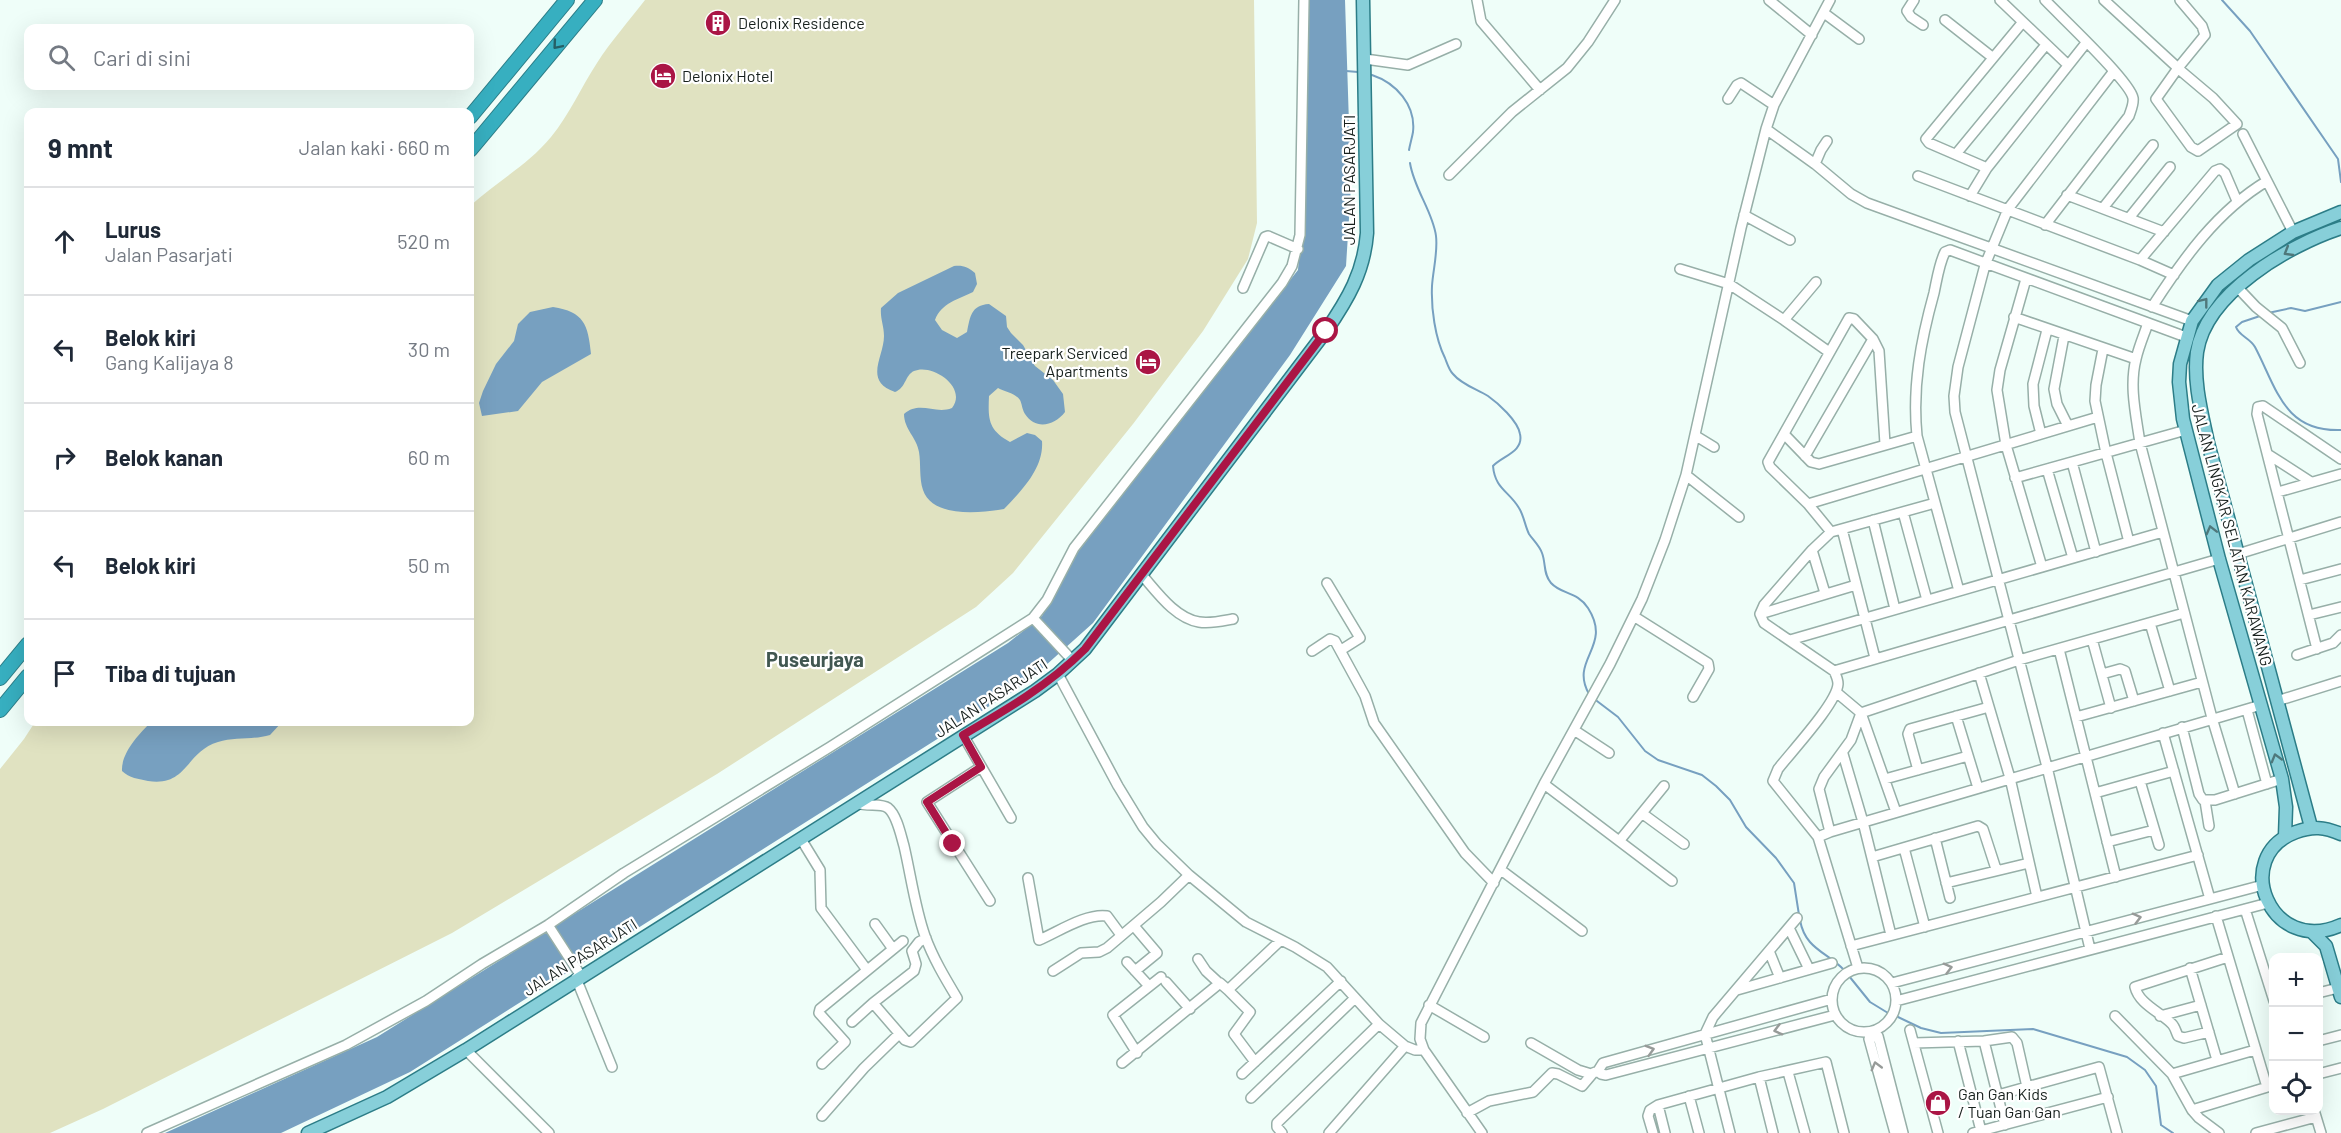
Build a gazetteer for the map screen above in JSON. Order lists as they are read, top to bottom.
{
  "streets": {
    "main road": ["JALAN PASARJATI", "JALAN LINGKAR SELATAN KARAWANG"]
  },
  "districts": ["Puseurjaya"],
  "places": {
    "building": ["Delonix Residence"],
    "hotel": ["Delonix Hotel", "Treepark Serviced Apartments"],
    "shop": ["Gan Gan Kids / Tuan Gan Gan"]
  },
  "page": {
    "search": "Cari di sini",
    "heading": ["9 mnt", "Jalan kaki · 660 m"],
    "list": [
      ["Lurus", "Jalan Pasarjati", "520 m"],
      ["Belok kiri", "Gang Kalijaya 8", "30 m"],
      ["Belok kanan", "60 m"],
      ["Belok kiri", "50 m"],
      "Tiba di tujuan"
    ],
    "map_buttons": ["+", "−"]
  }
}
